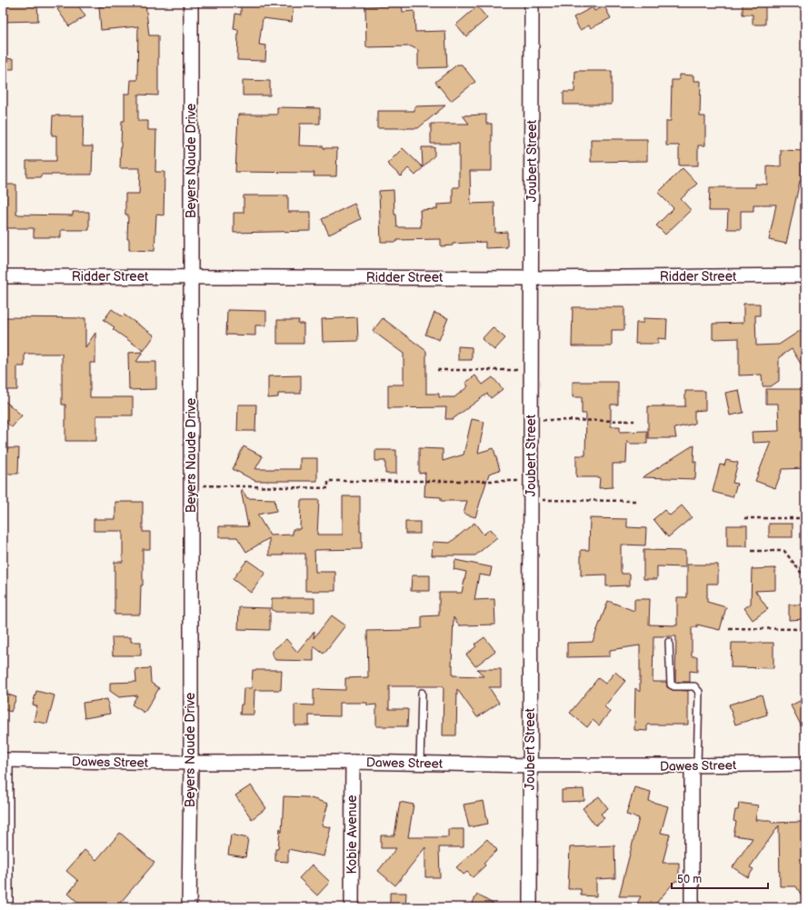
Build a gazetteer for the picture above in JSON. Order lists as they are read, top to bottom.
{
  "streets": {
    "street": [
      "Beyers Naude Drive",
      "Joubert Street",
      "Ridder Street",
      "Dawes Street",
      "Kobie Avenue"
    ]
  },
  "crossings": [
    ["Beyers Naude Drive", "Ridder Street"],
    ["Beyers Naude Drive", "Dawes Street"],
    ["Joubert Street", "Ridder Street"],
    ["Joubert Street", "Dawes Street"],
    ["Dawes Street", "Kobie Avenue"]
  ],
  "scale_bar": "50 m"
}
